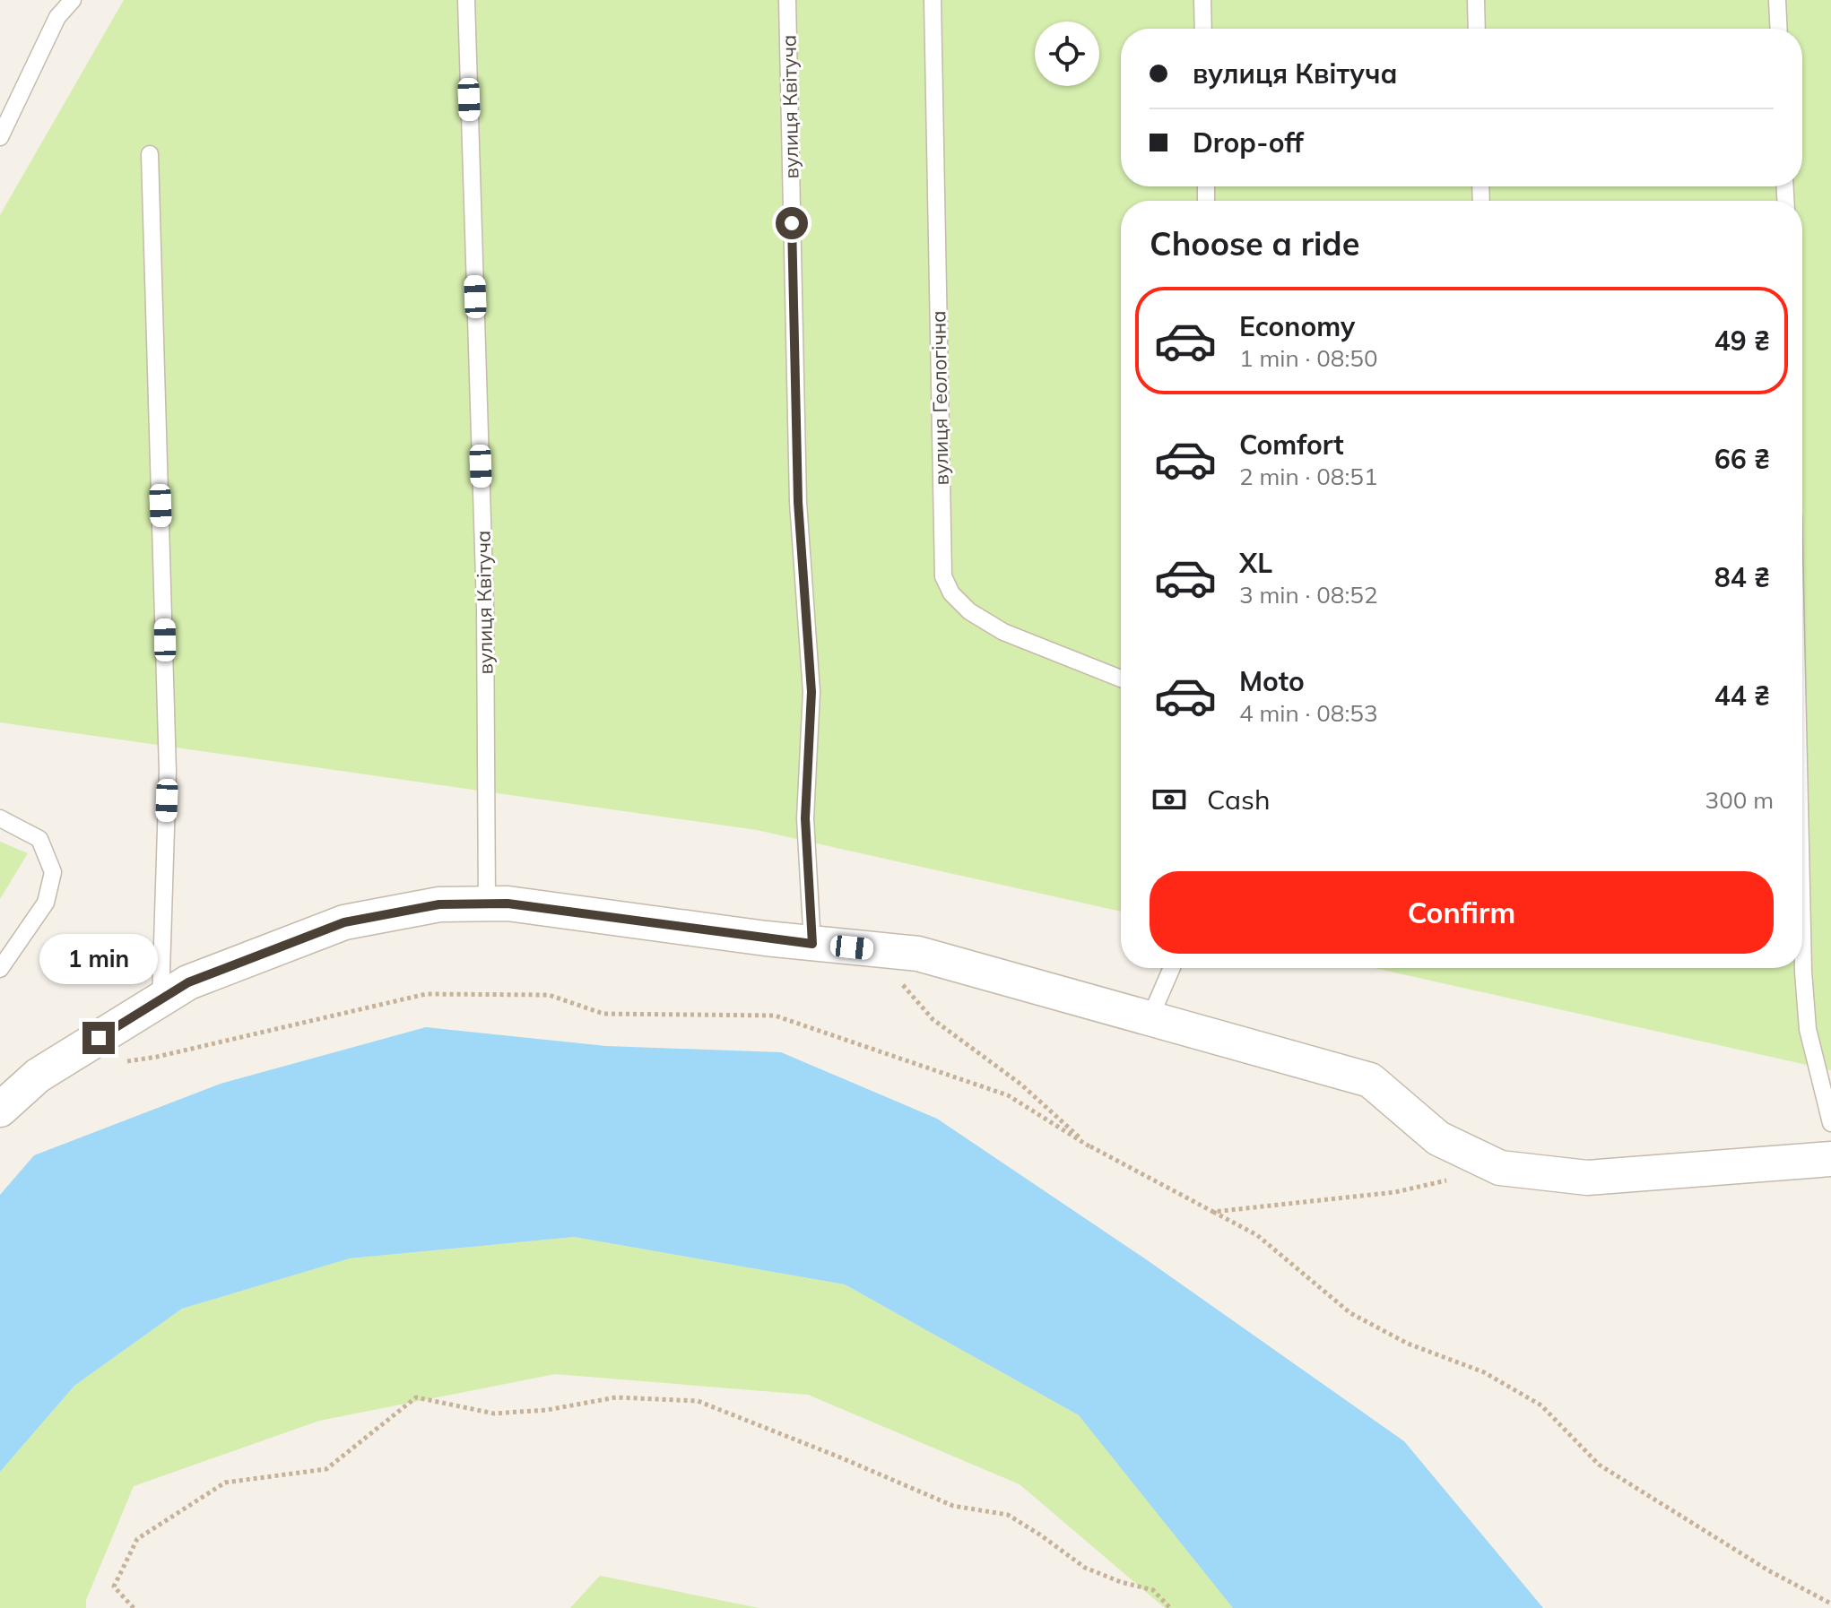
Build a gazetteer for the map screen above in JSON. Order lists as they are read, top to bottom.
{
  "streets": {
    "lane": ["вулиця Квітуча", "вулиця Геологічна"]
  },
  "page": {
    "banner": ["вулиця Квітуча", "Drop-off"],
    "heading": "Choose a ride",
    "list": [
      {
        "name": "Economy",
        "note": "1 min · 08:50",
        "value": "49 ₴"
      },
      {
        "name": "Comfort",
        "note": "2 min · 08:51",
        "value": "66 ₴"
      },
      {
        "name": "XL",
        "note": "3 min · 08:52",
        "value": "84 ₴"
      },
      {
        "name": "Moto",
        "note": "4 min · 08:53",
        "value": "44 ₴"
      }
    ],
    "pay": ["Cash", "300 m"],
    "buttons": "Confirm",
    "bubble": "1 min"
  }
}
